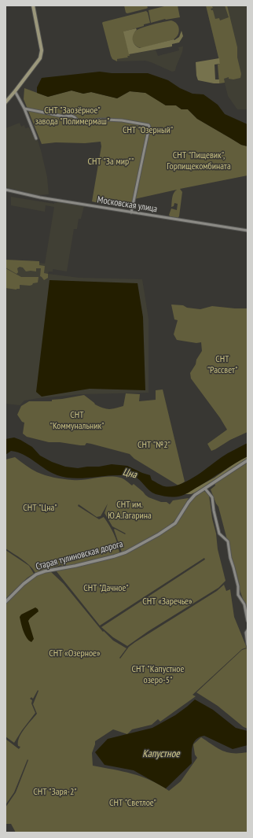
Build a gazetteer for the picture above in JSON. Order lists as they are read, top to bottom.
{
  "streets": {
    "street": ["Московская улица", "Старая тулиновская дорога"]
  },
  "water": ["Цна", "Капустное"],
  "parks": [
    "СНТ \"Заозёрное\" завода \"Полимермаш\"",
    "СНТ \"Озерный\"",
    "СНТ \"Пищевик\", Горпищекомбината",
    "СНТ \"За мир\"\"",
    "СНТ \"Рассвет\"",
    "СНТ \"Коммунальник\"",
    "СНТ \"№2\"",
    "СНТ им. Ю.А.Гагарина",
    "СНТ \"Цна\"",
    "СНТ \"Дачное\"",
    "СНТ «Заречье»",
    "СНТ «Озерное»",
    "СНТ \"Капустное озеро-5\"",
    "СНТ \"Заря-2\"",
    "СНТ \"Светлое\""
  ]
}
